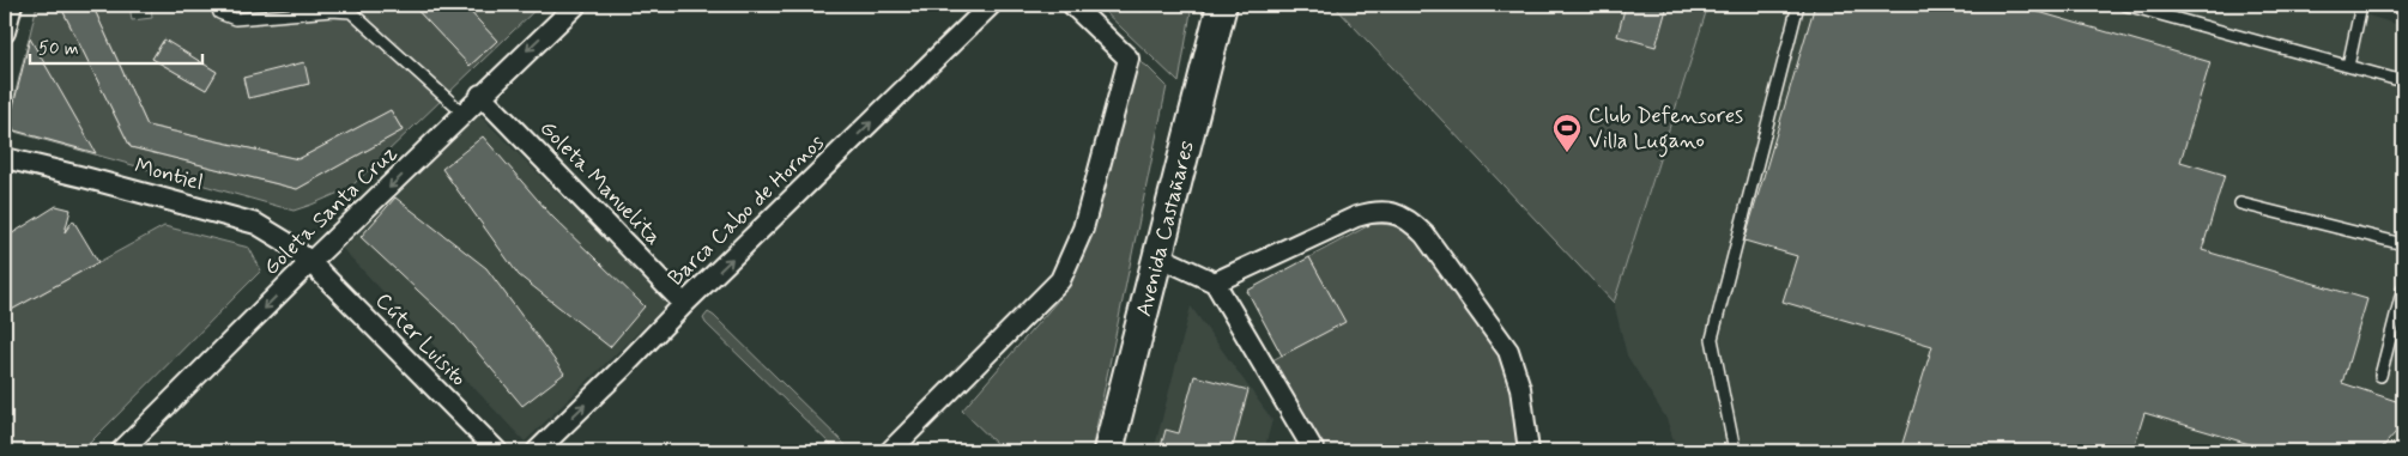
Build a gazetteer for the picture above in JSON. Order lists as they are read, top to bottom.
{
  "streets": {
    "street": [
      "Montiel",
      "Goleta Manuelita",
      "Goleta Santa Cruz",
      "Barca Cabo de Hornos",
      "Avenida Castañares",
      "Cúter Luisito"
    ]
  },
  "crossings": [
    ["Montiel", "Goleta Santa Cruz"],
    ["Montiel", "Cúter Luisito"],
    ["Goleta Manuelita", "Goleta Santa Cruz"],
    ["Goleta Manuelita", "Barca Cabo de Hornos"],
    ["Goleta Santa Cruz", "Cúter Luisito"]
  ],
  "one_way": ["Goleta Santa Cruz", "Barca Cabo de Hornos"],
  "places": {
    "sports": ["Club Defensores Villa Lugano"]
  },
  "scale_bar": "50 m"
}
